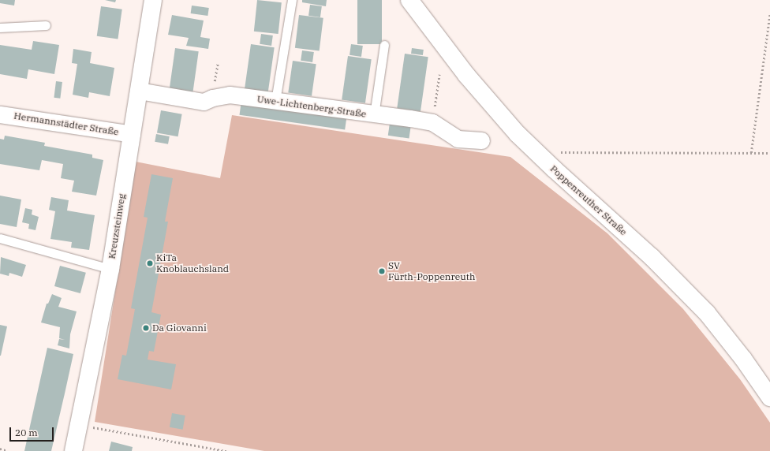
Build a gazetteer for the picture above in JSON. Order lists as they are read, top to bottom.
{
  "streets": {
    "street": [
      "Uwe-Lichtenberg-Straße",
      "Hermannstädter Straße",
      "Poppenreuther Straße",
      "Kreuzsteinweg"
    ]
  },
  "crossings": [
    ["Uwe-Lichtenberg-Straße", "Kreuzsteinweg"],
    ["Hermannstädter Straße", "Kreuzsteinweg"]
  ],
  "places": ["KiTa Knoblauchsland", "SV Fürth-Poppenreuth", "Da Giovanni"],
  "scale_bar": "20 m"
}
